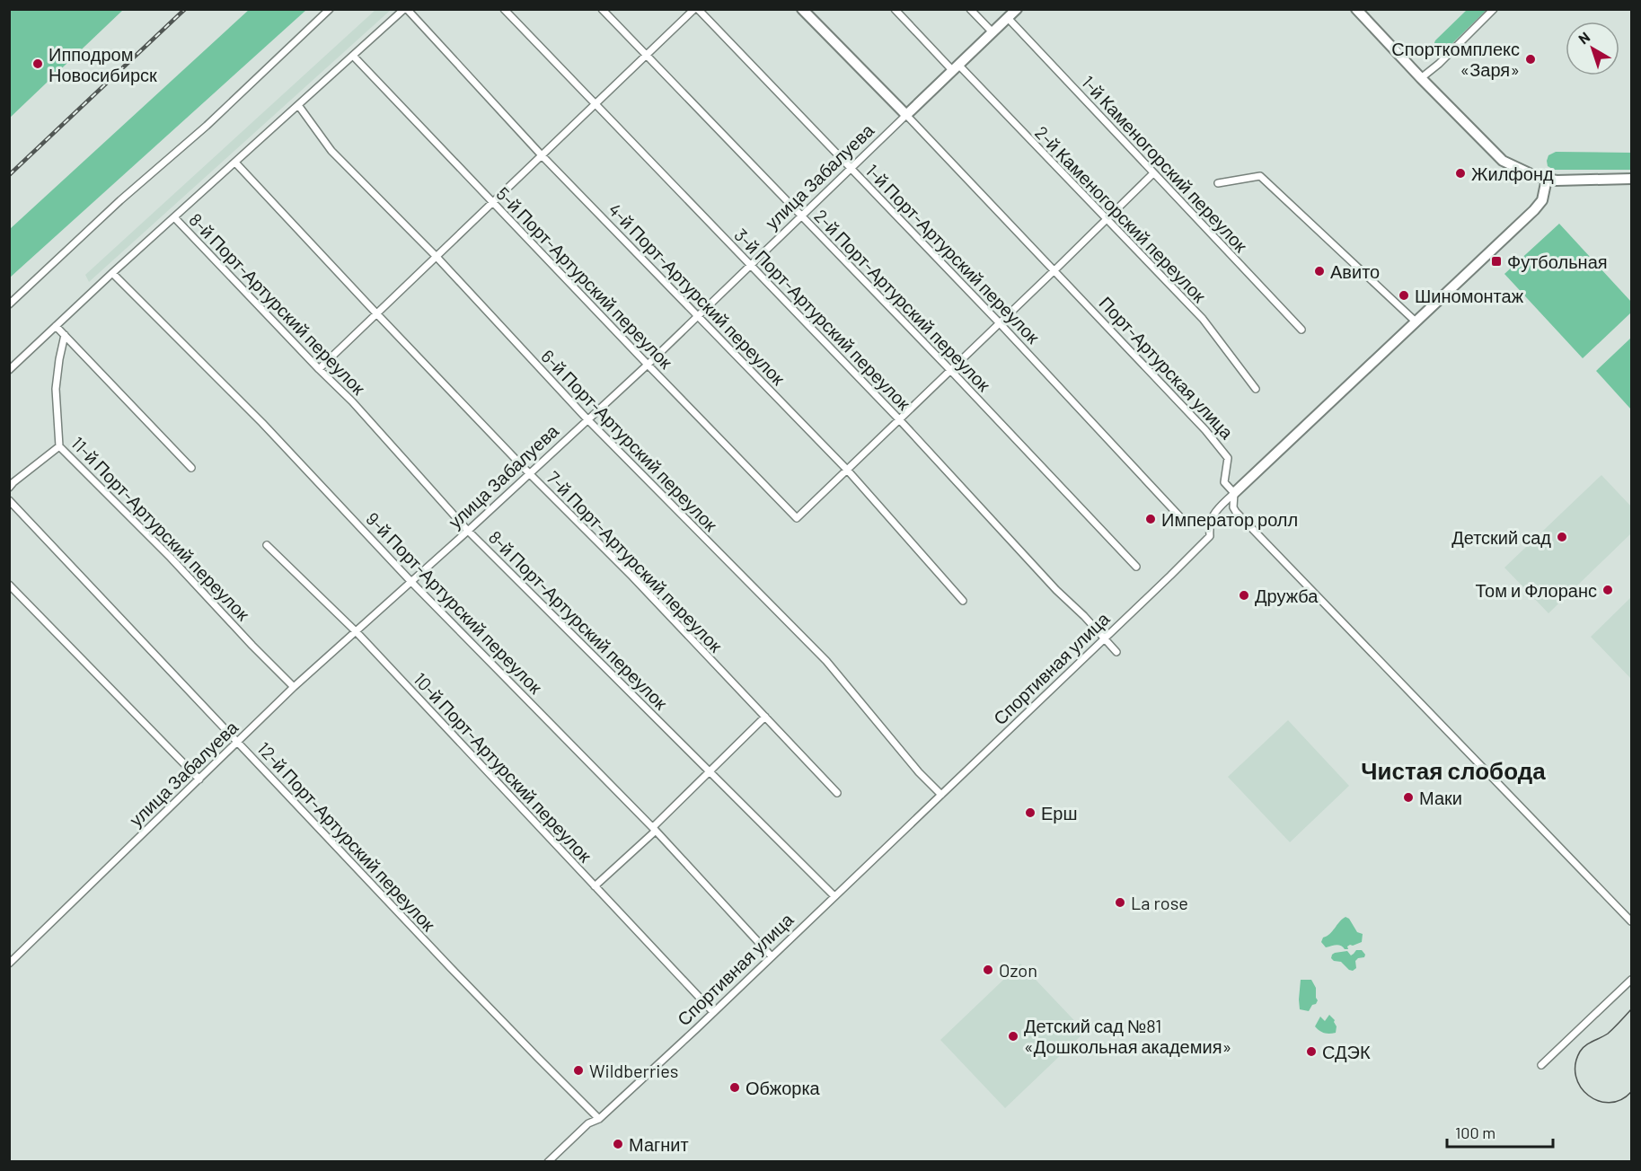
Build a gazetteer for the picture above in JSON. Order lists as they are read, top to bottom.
{
  "streets": {
    "street": [
      "1-й Каменогорский переулок",
      "улица Забалуева",
      "2-й Каменогорский переулок",
      "1-й Порт-Артурский переулок",
      "5-й Порт-Артурский переулок",
      "4-й Порт-Артурский переулок",
      "2-й Порт-Артурский переулок",
      "8-й Порт-Артурский переулок",
      "3-й Порт-Артурский переулок",
      "Порт-Артурская улица",
      "6-й Порт-Артурский переулок",
      "11-й Порт-Артурский переулок",
      "7-й Порт-Артурский переулок",
      "9-й Порт-Артурский переулок",
      "Спортивная улица",
      "10-й Порт-Артурский переулок",
      "12-й Порт-Артурский переулок"
    ]
  },
  "crossings": [
    ["1-й Каменогорский переулок", "улица Забалуева"],
    ["улица Забалуева", "2-й Каменогорский переулок"],
    ["улица Забалуева", "1-й Порт-Артурский переулок"],
    ["улица Забалуева", "5-й Порт-Артурский переулок"],
    ["улица Забалуева", "4-й Порт-Артурский переулок"],
    ["улица Забалуева", "2-й Порт-Артурский переулок"],
    ["улица Забалуева", "8-й Порт-Артурский переулок"],
    ["улица Забалуева", "3-й Порт-Артурский переулок"],
    ["улица Забалуева", "Порт-Артурская улица"],
    ["улица Забалуева", "6-й Порт-Артурский переулок"],
    ["улица Забалуева", "11-й Порт-Артурский переулок"],
    ["улица Забалуева", "7-й Порт-Артурский переулок"],
    ["улица Забалуева", "9-й Порт-Артурский переулок"],
    ["улица Забалуева", "10-й Порт-Артурский переулок"],
    ["улица Забалуева", "12-й Порт-Артурский переулок"],
    ["5-й Порт-Артурский переулок", "4-й Порт-Артурский переулок"],
    ["8-й Порт-Артурский переулок", "Спортивная улица"],
    ["3-й Порт-Артурский переулок", "Спортивная улица"],
    ["Порт-Артурская улица", "Спортивная улица"],
    ["6-й Порт-Артурский переулок", "Спортивная улица"],
    ["9-й Порт-Артурский переулок", "Спортивная улица"],
    ["Спортивная улица", "10-й Порт-Артурский переулок"],
    ["Спортивная улица", "12-й Порт-Артурский переулок"]
  ],
  "districts": ["Чистая слобода"],
  "places": {
    "other": [
      "Спорткомплекс «Заря»",
      "Ипподром Новосибирск",
      "Жилфонд",
      "Авито",
      "Шиномонтаж",
      "Император ролл",
      "Детский сад",
      "Том и Флоранс",
      "Дружба",
      "Маки",
      "Ерш",
      "La rose",
      "Ozon",
      "Детский сад №81 «Дошкольная академия»",
      "СДЭК",
      "Wildberries",
      "Обжорка",
      "Магнит"
    ],
    "transit": ["Футбольная"]
  },
  "scale_bar": "100 m",
  "north": "top left"
}
